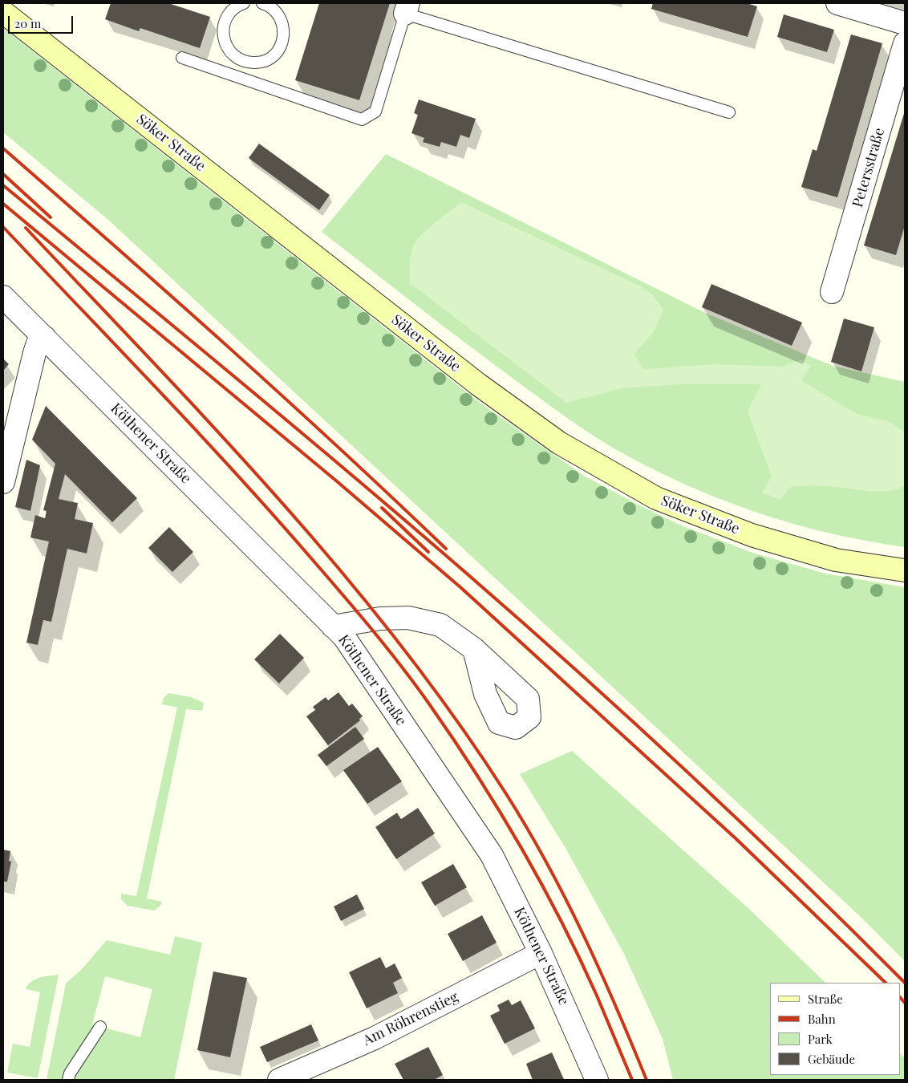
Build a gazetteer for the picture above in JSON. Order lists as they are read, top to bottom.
{
  "streets": {
    "street": [
      "Söker Straße",
      "Petersstraße",
      "Köthener Straße",
      "Am Röhrenstieg"
    ]
  },
  "crossings": [
    ["Köthener Straße", "Am Röhrenstieg"]
  ],
  "legend": [
    "Straße",
    "Bahn",
    "Park",
    "Gebäude"
  ],
  "scale_bar": "20 m"
}
